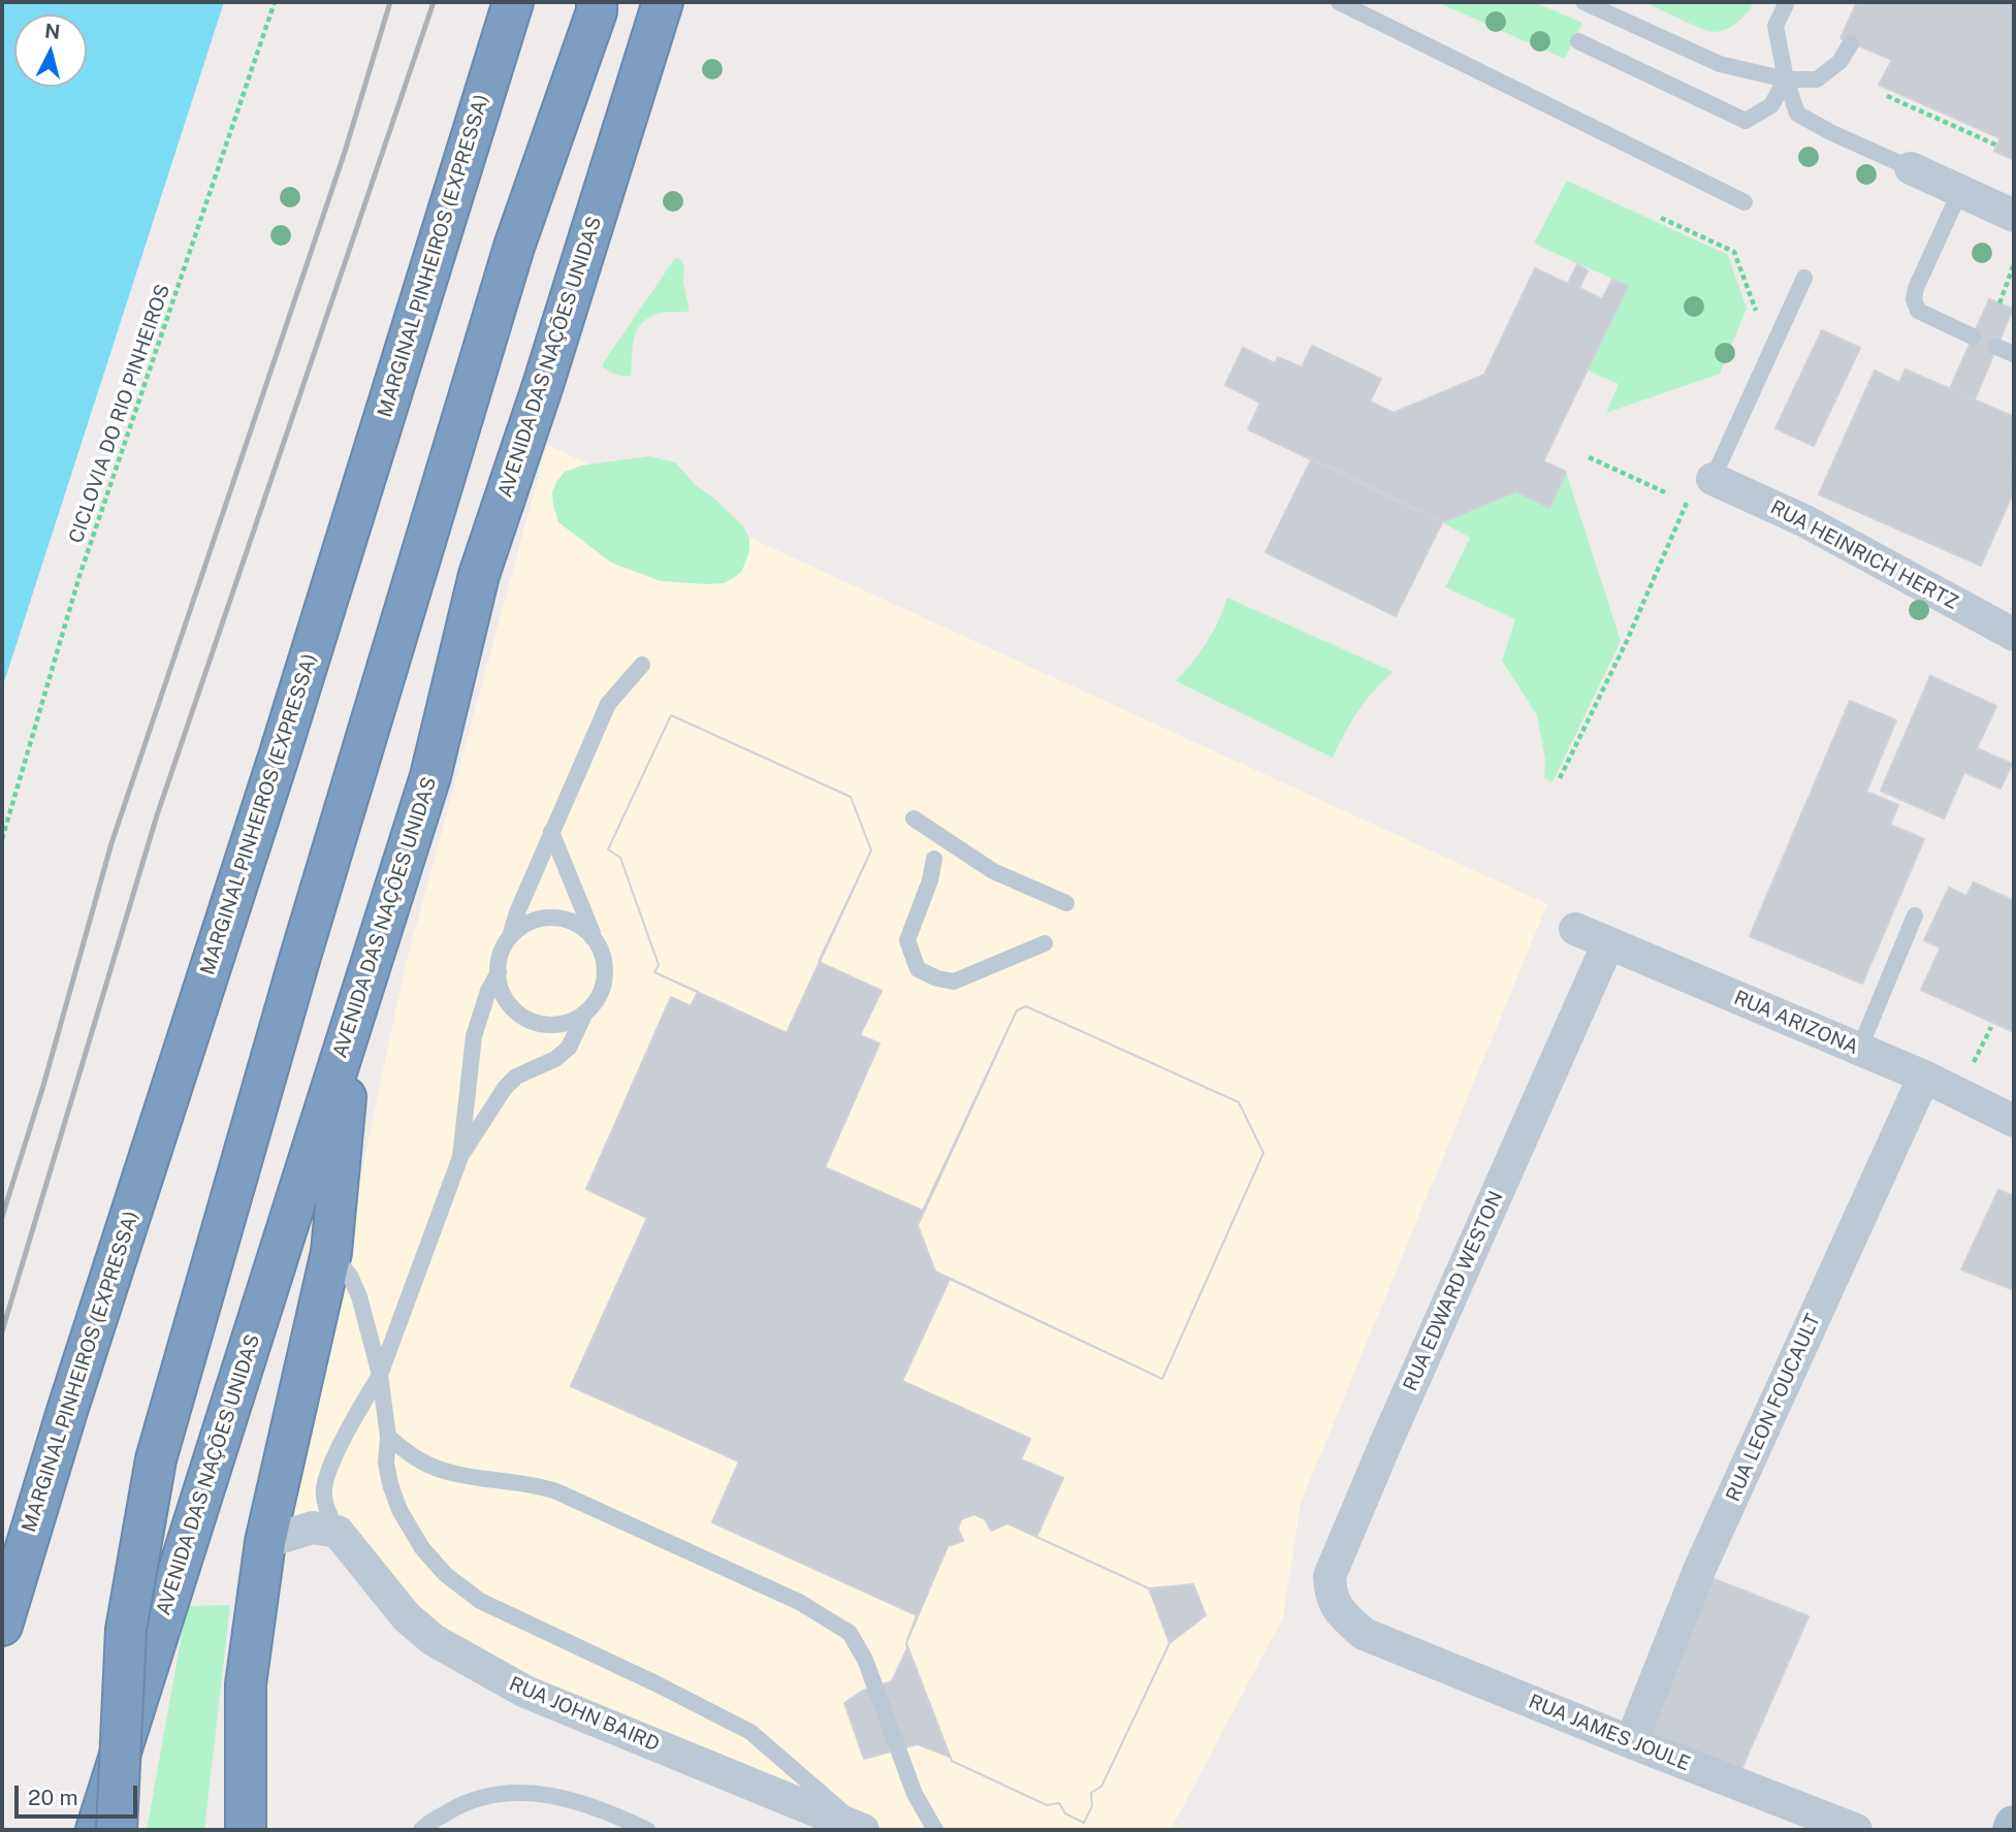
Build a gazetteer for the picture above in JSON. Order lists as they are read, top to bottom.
{
  "streets": {
    "highway": ["MARGINAL PINHEIROS (EXPRESSA)", "AVENIDA DAS NAÇÕES UNIDAS"],
    "street": [
      "RUA HEINRICH HERTZ",
      "RUA ARIZONA",
      "RUA EDWARD WESTON",
      "RUA LEON FOUCAULT",
      "RUA JOHN BAIRD",
      "RUA JAMES JOULE"
    ],
    "path": ["CICLOVIA DO RIO PINHEIROS"]
  },
  "crossings": [
    ["RUA ARIZONA", "RUA EDWARD WESTON"],
    ["RUA ARIZONA", "RUA LEON FOUCAULT"],
    ["RUA EDWARD WESTON", "RUA JAMES JOULE"],
    ["RUA LEON FOUCAULT", "RUA JAMES JOULE"]
  ],
  "scale_bar": "20 m",
  "north": "top"
}
